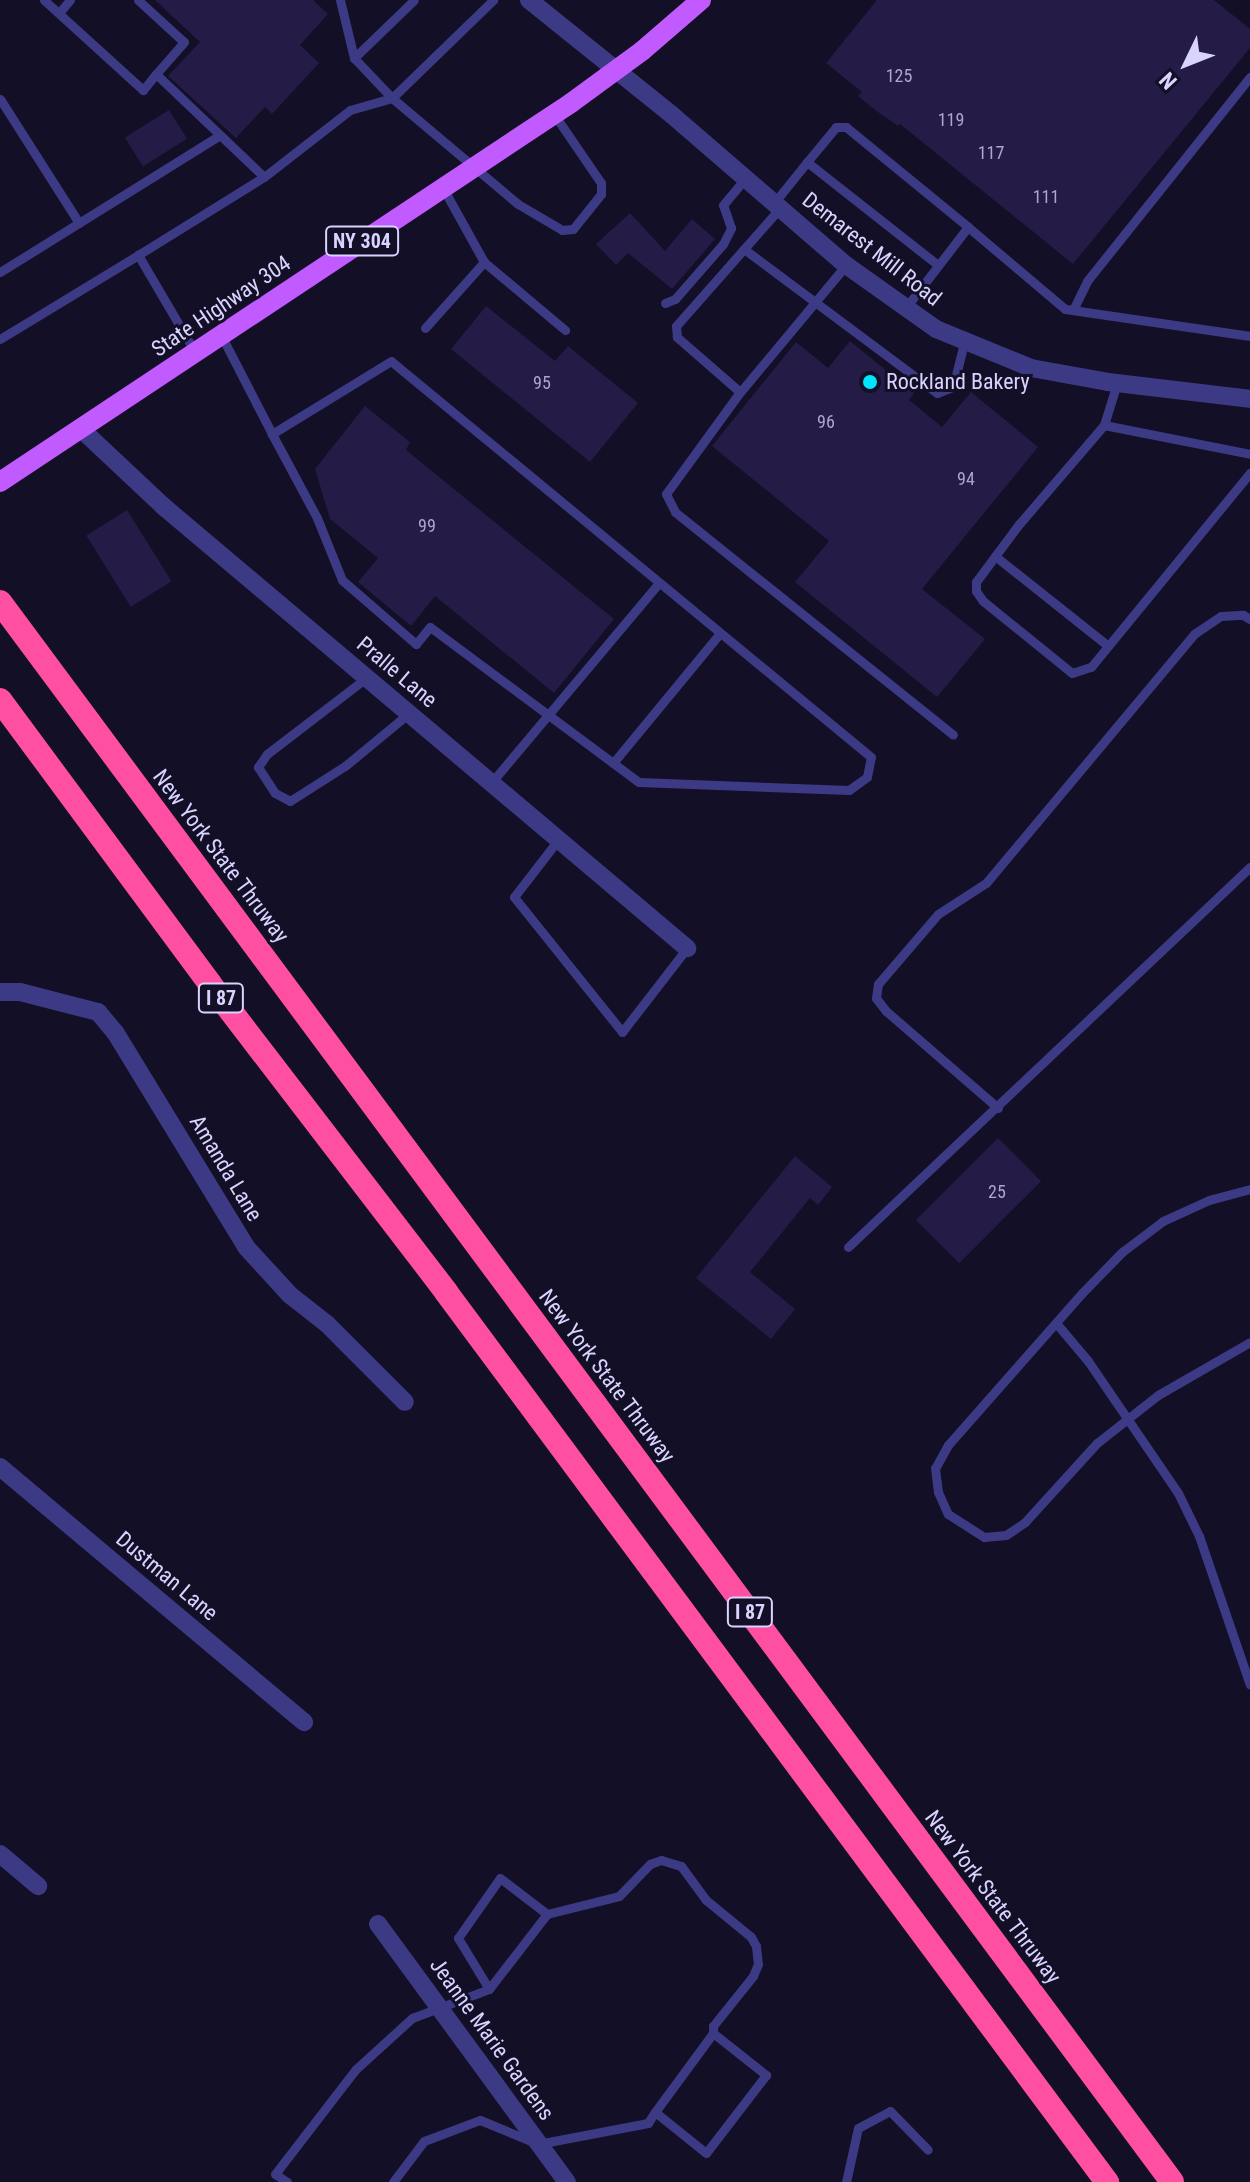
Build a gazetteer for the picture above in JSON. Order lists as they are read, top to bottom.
{
  "streets": {
    "highway": ["New York State Thruway", "I 87"],
    "main road": ["NY 304", "State Highway 304"],
    "street": [
      "Demarest Mill Road",
      "Pralle Lane",
      "Amanda Lane",
      "Dustman Lane",
      "Jeanne Marie Gardens"
    ]
  },
  "crossings": [
    ["Demarest Mill Road", "State Highway 304"],
    ["State Highway 304", "Pralle Lane"]
  ],
  "places": ["Rockland Bakery"],
  "house_numbers": [
    "125",
    "119",
    "117",
    "111",
    "95",
    "96",
    "94",
    "99",
    "25"
  ],
  "north": "bottom left"
}
